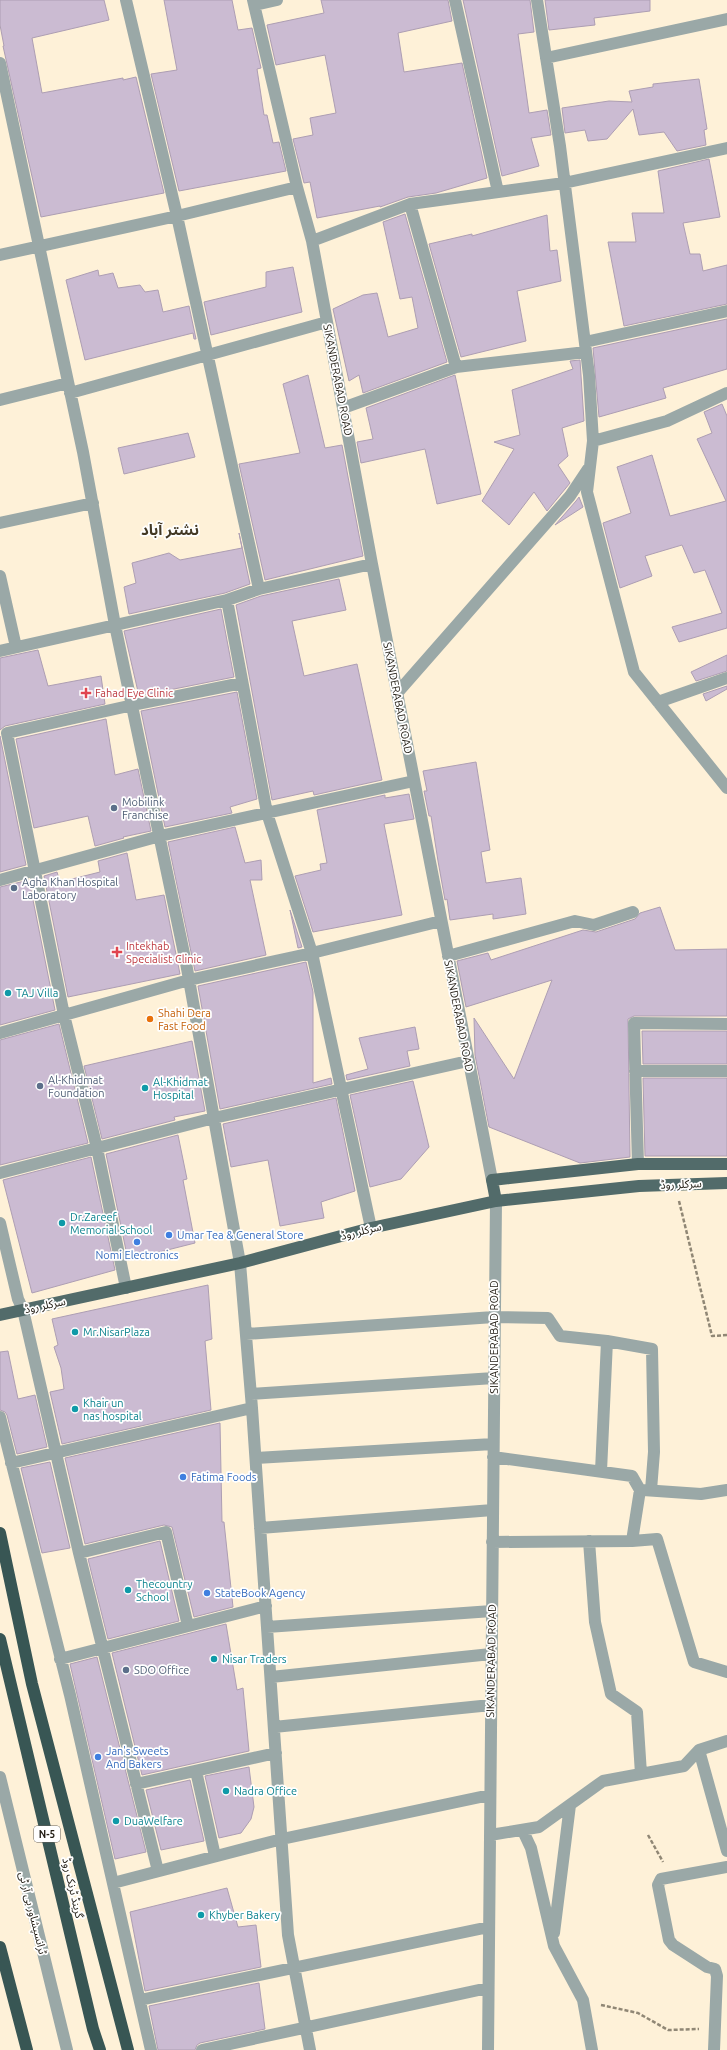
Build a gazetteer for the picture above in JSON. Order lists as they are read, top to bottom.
{
  "streets": {
    "highway": ["N-5", "گرینڈ ٹرنک روڈ"],
    "main road": ["SIKANDERABAD ROAD", "سرکلر روڈ"],
    "street": ["ٹرانسپشاور بی آر ٹی"]
  },
  "crossings": [
    ["SIKANDERABAD ROAD", "سرکلر روڈ"]
  ],
  "districts": ["نشتر آباد"],
  "places": {
    "health": ["Fahad Eye Clinic", "Intekhab Specialist Clinic"],
    "other": [
      "Mobilink Franchise",
      "Agha Khan Hospital Laboratory",
      "TAJ Villa",
      "Shahi Dera Fast Food",
      "Al-Khidmat Foundation",
      "Al-Khidmat Hospital",
      "Dr.Zareef Memorial School",
      "Umar Tea & General Store",
      "Nomi Electronics",
      "Mr.NisarPlaza",
      "Khair un nas hospital",
      "Fatima Foods",
      "Thecountry School",
      "StateBook Agency",
      "Nisar Traders",
      "SDO Office",
      "Jan's Sweets And Bakers",
      "Nadra Office",
      "DuaWelfare",
      "Khyber Bakery"
    ]
  }
}
